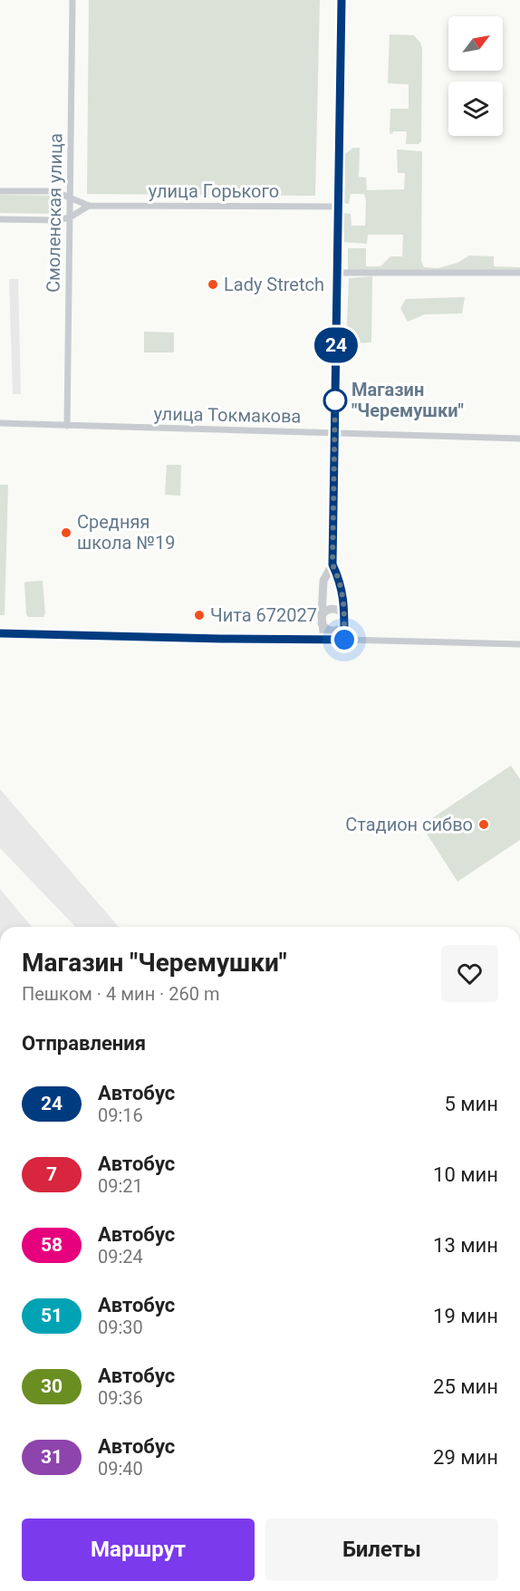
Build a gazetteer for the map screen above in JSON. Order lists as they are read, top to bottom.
{
  "streets": {
    "street": ["улица Горького", "Смоленская улица", "улица Токмакова"]
  },
  "crossings": [
    ["улица Горького", "Смоленская улица"],
    ["Смоленская улица", "улица Токмакова"]
  ],
  "places": [
    "Lady Stretch",
    "Магазин \"Черемушки\"",
    "Средняя школа №19",
    "Чита 672027",
    "Стадион сибво"
  ],
  "lines": ["bus line 24"],
  "north": "top right",
  "page": {
    "on_map": "24",
    "heading": [
      ["Магазин \"Черемушки\"", "Пешком · 4 мин · 260 m"],
      "Отправления"
    ],
    "list": [
      {
        "mark": "24",
        "name": "Автобус",
        "note": "09:16",
        "value": "5 мин"
      },
      {
        "mark": "7",
        "name": "Автобус",
        "note": "09:21",
        "value": "10 мин"
      },
      {
        "mark": "58",
        "name": "Автобус",
        "note": "09:24",
        "value": "13 мин"
      },
      {
        "mark": "51",
        "name": "Автобус",
        "note": "09:30",
        "value": "19 мин"
      },
      {
        "mark": "30",
        "name": "Автобус",
        "note": "09:36",
        "value": "25 мин"
      },
      {
        "mark": "31",
        "name": "Автобус",
        "note": "09:40",
        "value": "29 мин"
      }
    ],
    "buttons": ["Маршрут", "Билеты"]
  }
}
